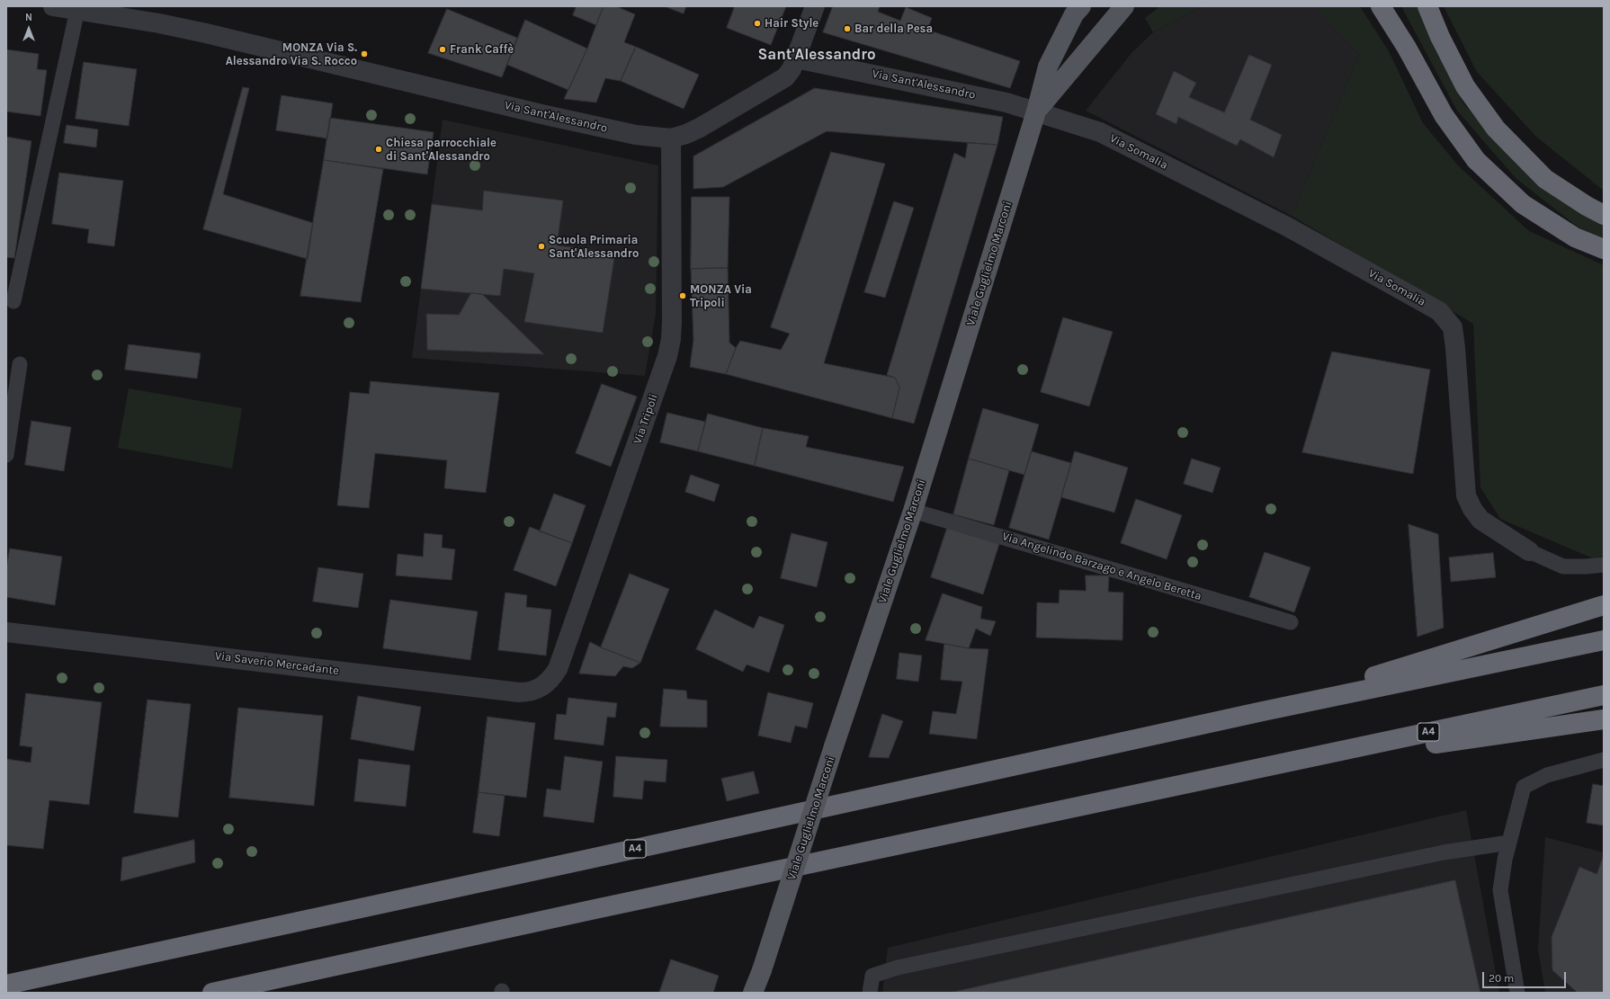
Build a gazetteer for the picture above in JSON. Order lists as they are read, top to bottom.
{
  "streets": {
    "highway": ["A4"],
    "main road": ["Viale Guglielmo Marconi"],
    "street": [
      "Via Sant'Alessandro",
      "Via Somalia",
      "Via Tripoli",
      "Via Saverio Mercadante"
    ],
    "lane": ["Via Angelindo Barzago e Angelo Beretta"]
  },
  "crossings": [
    ["Via Sant'Alessandro", "Via Somalia"],
    ["Via Sant'Alessandro", "Viale Guglielmo Marconi"],
    ["Via Sant'Alessandro", "Via Tripoli"],
    ["Via Somalia", "Viale Guglielmo Marconi"],
    ["Viale Guglielmo Marconi", "Via Angelindo Barzago e Angelo Beretta"],
    ["Via Tripoli", "Via Saverio Mercadante"]
  ],
  "districts": ["Sant'Alessandro"],
  "places": [
    "Hair Style",
    "Bar della Pesa",
    "Frank Caffè",
    "MONZA Via S. Alessandro Via S. Rocco",
    "Chiesa parrocchiale di Sant'Alessandro",
    "Scuola Primaria Sant'Alessandro",
    "MONZA Via Tripoli"
  ],
  "scale_bar": "20 m",
  "north": "top"
}
